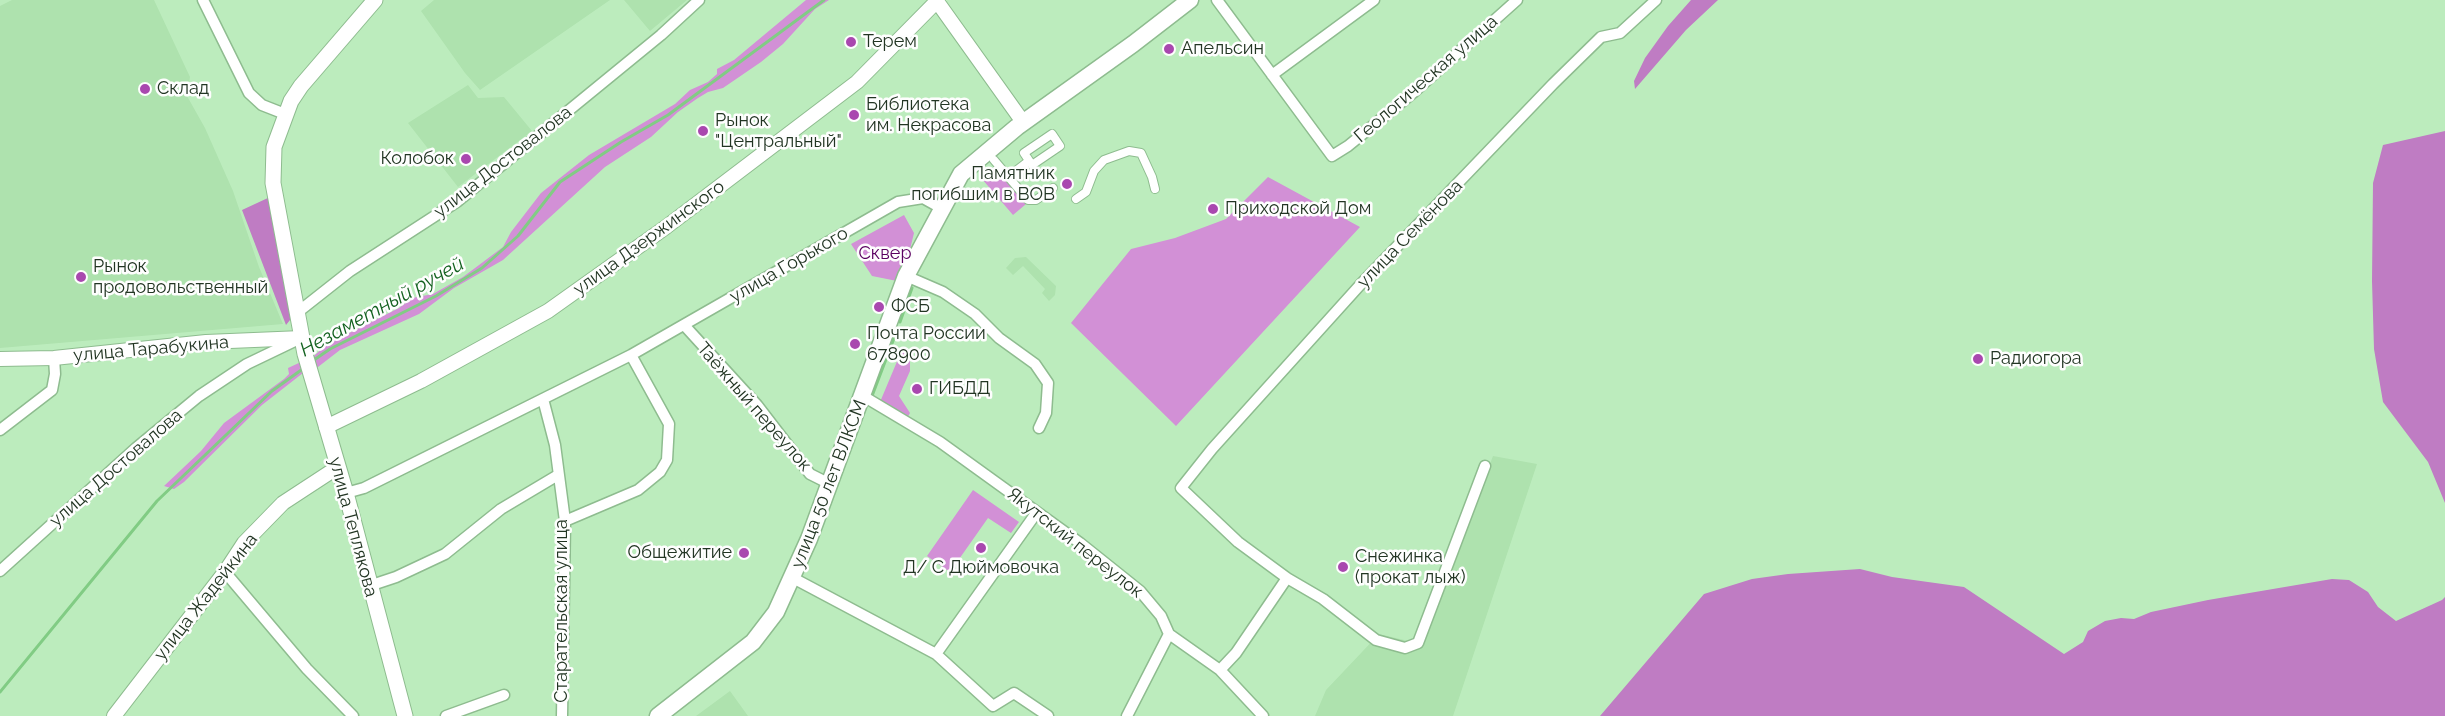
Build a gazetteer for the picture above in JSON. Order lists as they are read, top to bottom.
{
  "streets": {
    "main road": ["улица 50 лет ВЛКСМ", "улица Теплякова"],
    "street": [
      "Геологическая улица",
      "улица Достовалова",
      "улица Семёнова",
      "улица Дзержинского",
      "улица Горького",
      "улица Тарабукина",
      "Таёжный переулок",
      "Якутский переулок",
      "улица Жадейкина",
      "Старательская улица"
    ]
  },
  "crossings": [
    ["улица Достовалова", "улица Тарабукина"],
    ["улица Достовалова", "улица Теплякова"],
    ["улица Дзержинского", "улица Теплякова"],
    ["улица Горького", "Таёжный переулок"],
    ["улица Горького", "улица 50 лет ВЛКСМ"],
    ["улица Горького", "улица Теплякова"],
    ["улица Горького", "Старательская улица"],
    ["улица Тарабукина", "улица Теплякова"],
    ["Таёжный переулок", "улица 50 лет ВЛКСМ"],
    ["улица 50 лет ВЛКСМ", "Якутский переулок"],
    ["улица Теплякова", "улица Жадейкина"]
  ],
  "water": ["Незаметный ручей"],
  "parks": ["Сквер"],
  "places": [
    "Терем",
    "Апельсин",
    "Склад",
    "Библиотека им. Некрасова",
    "Рынок \"Центральный\"",
    "Колобок",
    "Памятник погибшим в ВОВ",
    "Приходской Дом",
    "Рынок продовольственный",
    "ФСБ",
    "Почта России 678900",
    "Радиогора",
    "ГИБДД",
    "Д/ С Дюймовочка",
    "Общежитие",
    "Снежинка (прокат лыж)"
  ]
}
